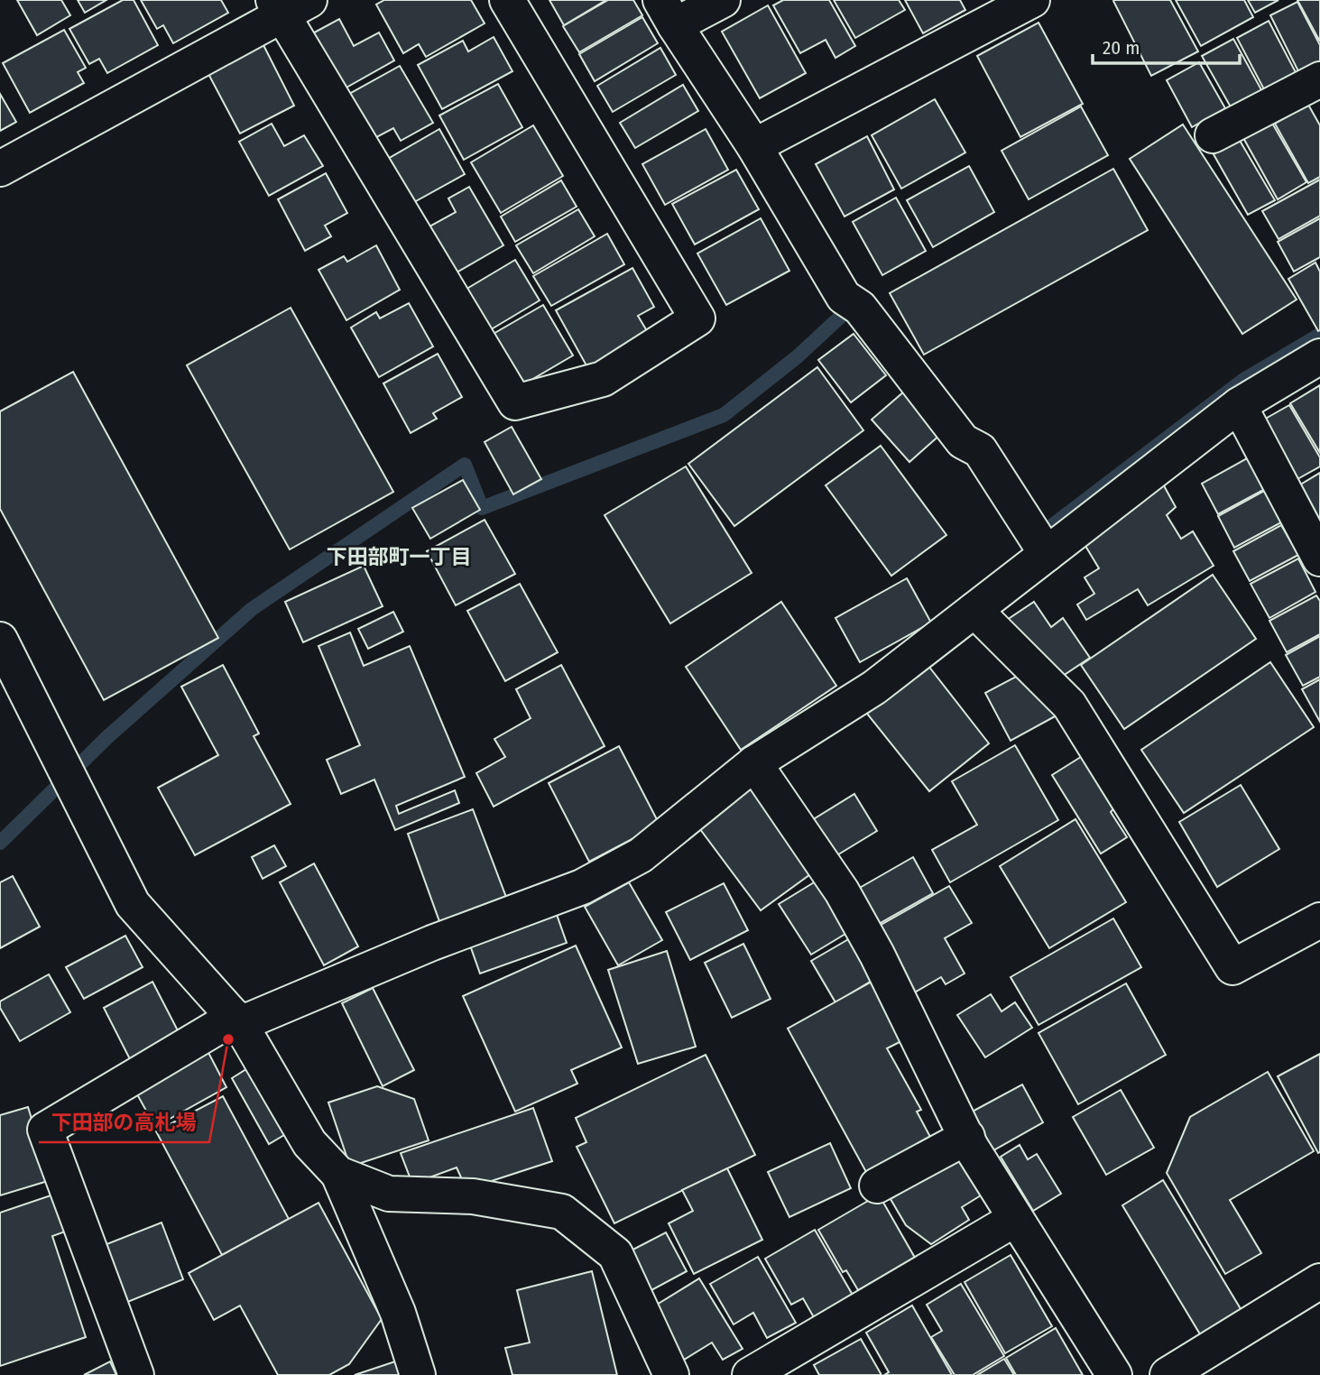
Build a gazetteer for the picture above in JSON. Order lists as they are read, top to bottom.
{
  "districts": ["下田部町一丁目"],
  "places": ["下田部の高札場"],
  "scale_bar": "20 m"
}
